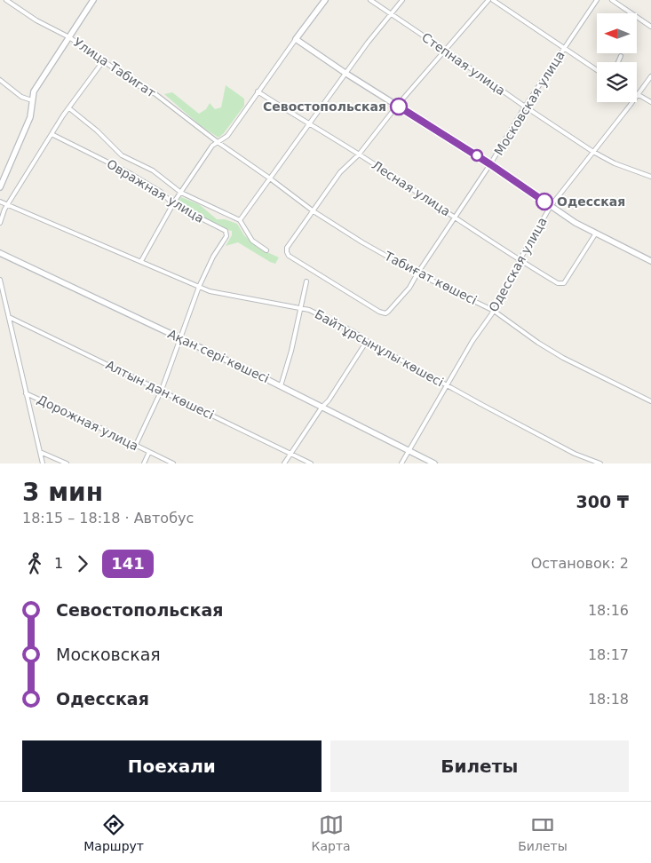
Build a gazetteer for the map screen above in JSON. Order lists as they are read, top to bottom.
{
  "streets": {
    "street": [
      "Степная улица",
      "Улица Табигат",
      "Московская улица",
      "Лесная улица",
      "Овражная улица",
      "Одесская улица",
      "Табиғат көшесі",
      "Байтұрсынұлы көшесі",
      "Ақан сері көшесі",
      "Алтын дән көшесі",
      "Дорожная улица"
    ]
  },
  "crossings": [
    ["Степная улица", "Московская улица"],
    ["Степная улица", "Одесская улица"],
    ["Улица Табигат", "Табиғат көшесі"],
    ["Московская улица", "Лесная улица"],
    ["Московская улица", "Табиғат көшесі"],
    ["Лесная улица", "Одесская улица"],
    ["Овражная улица", "Байтұрсынұлы көшесі"],
    ["Одесская улица", "Табиғат көшесі"],
    ["Одесская улица", "Байтұрсынұлы көшесі"],
    ["Одесская улица", "Ақан сері көшесі"]
  ],
  "places": ["Севостопольская", "Одесская"],
  "lines": ["bus line 141"],
  "north": "left",
  "page": {
    "heading": ["3 мин", "18:15 – 18:18 · Автобус", "300 ₸"],
    "legs": ["1", "141", "Остановок: 2"],
    "list": [
      {
        "name": "Севостопольская",
        "value": "18:16"
      },
      {
        "name": "Московская",
        "value": "18:17"
      },
      {
        "name": "Одесская",
        "value": "18:18"
      }
    ],
    "buttons": ["Поехали", "Билеты"],
    "tabs": ["Маршрут", "Карта", "Билеты"]
  }
}
